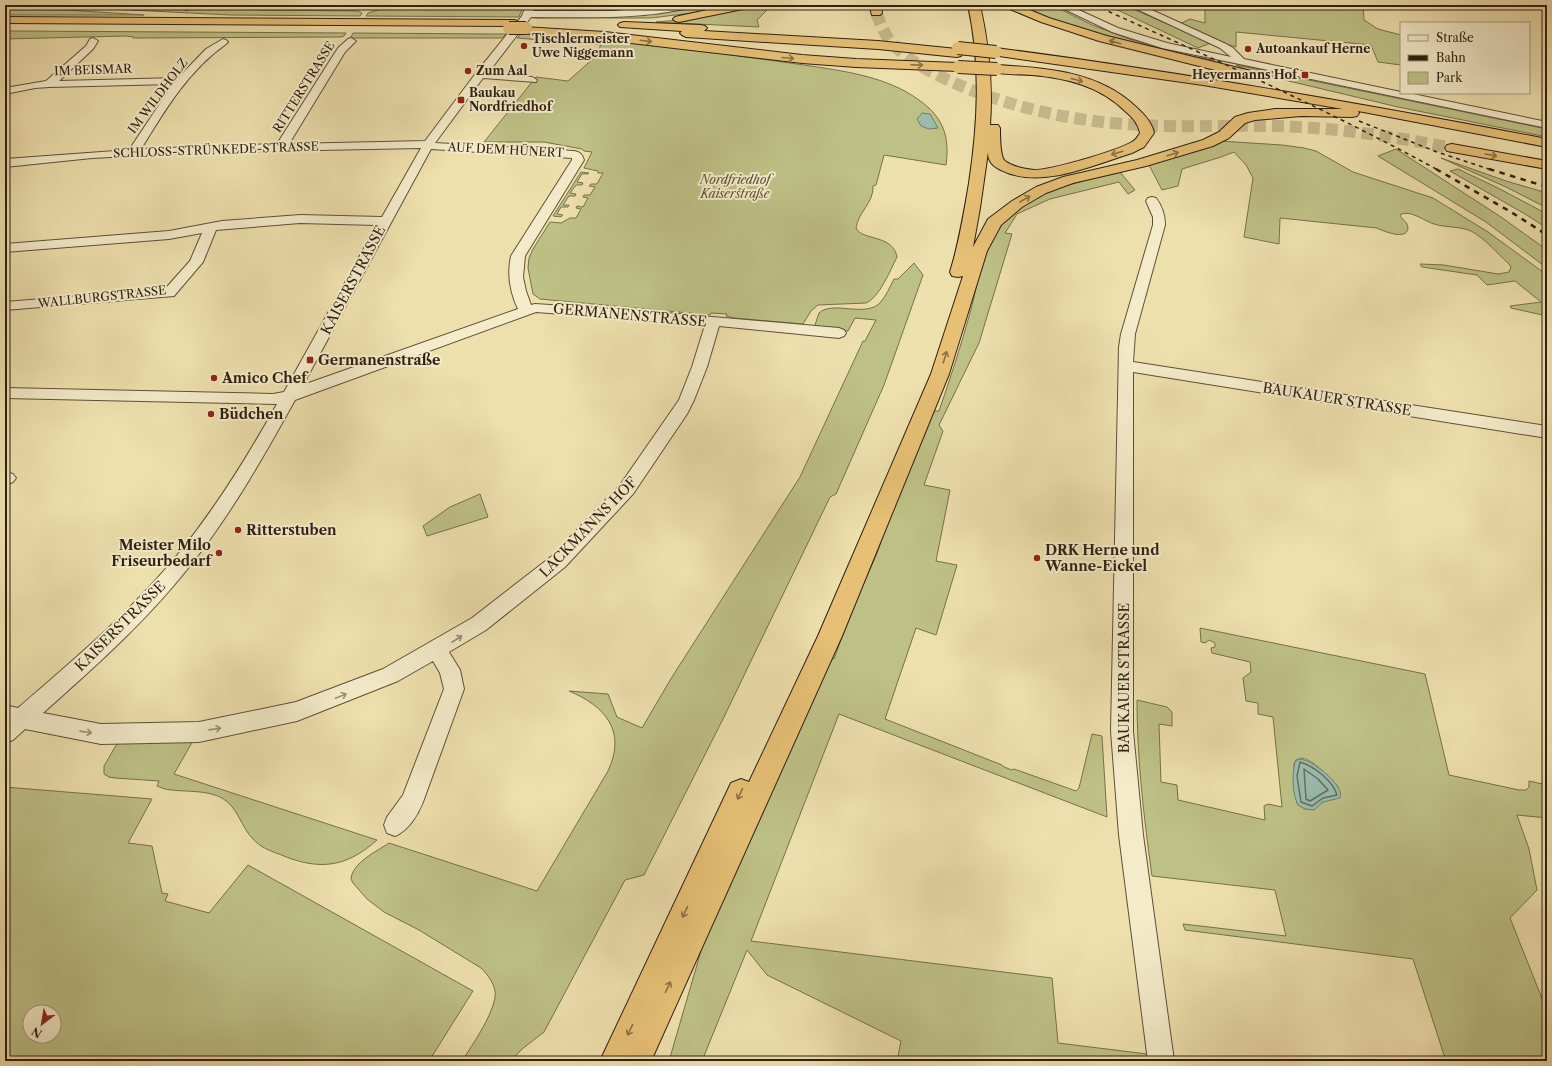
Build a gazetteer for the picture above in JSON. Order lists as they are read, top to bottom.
{
  "streets": {
    "street": [
      "IM BEISMAR",
      "RITTERSTRASSE",
      "IM WILDHOLZ",
      "SCHLOSS-STRÜNKEDE-STRASSE",
      "AUF DEM HÜNERT",
      "KAISERSTRASSE",
      "WALLBURGSTRASSE",
      "GERMANENSTRASSE",
      "BAUKAUER STRASSE",
      "LACKMANNS HOF"
    ]
  },
  "crossings": [
    ["IM BEISMAR", "IM WILDHOLZ"],
    ["RITTERSTRASSE", "SCHLOSS-STRÜNKEDE-STRASSE"],
    ["IM WILDHOLZ", "SCHLOSS-STRÜNKEDE-STRASSE"],
    ["SCHLOSS-STRÜNKEDE-STRASSE", "AUF DEM HÜNERT"],
    ["SCHLOSS-STRÜNKEDE-STRASSE", "KAISERSTRASSE"],
    ["AUF DEM HÜNERT", "KAISERSTRASSE"],
    ["AUF DEM HÜNERT", "GERMANENSTRASSE"],
    ["KAISERSTRASSE", "GERMANENSTRASSE"],
    ["KAISERSTRASSE", "LACKMANNS HOF"],
    ["GERMANENSTRASSE", "LACKMANNS HOF"]
  ],
  "one_way": ["LACKMANNS HOF"],
  "parks": ["Nordfriedhof Kaiserstraße"],
  "places": {
    "other": [
      "Tischlermeister Uwe Niggemann",
      "Autoankauf Herne",
      "Zum Aal",
      "Amico Chef",
      "Büdchen",
      "Ritterstuben",
      "Meister Milo Friseurbedarf",
      "DRK Herne und Wanne-Eickel"
    ],
    "transit": ["Heyermanns Hof", "Baukau Nordfriedhof", "Germanenstraße"]
  },
  "legend": ["Straße", "Bahn", "Park"],
  "north": "bottom left"
}
